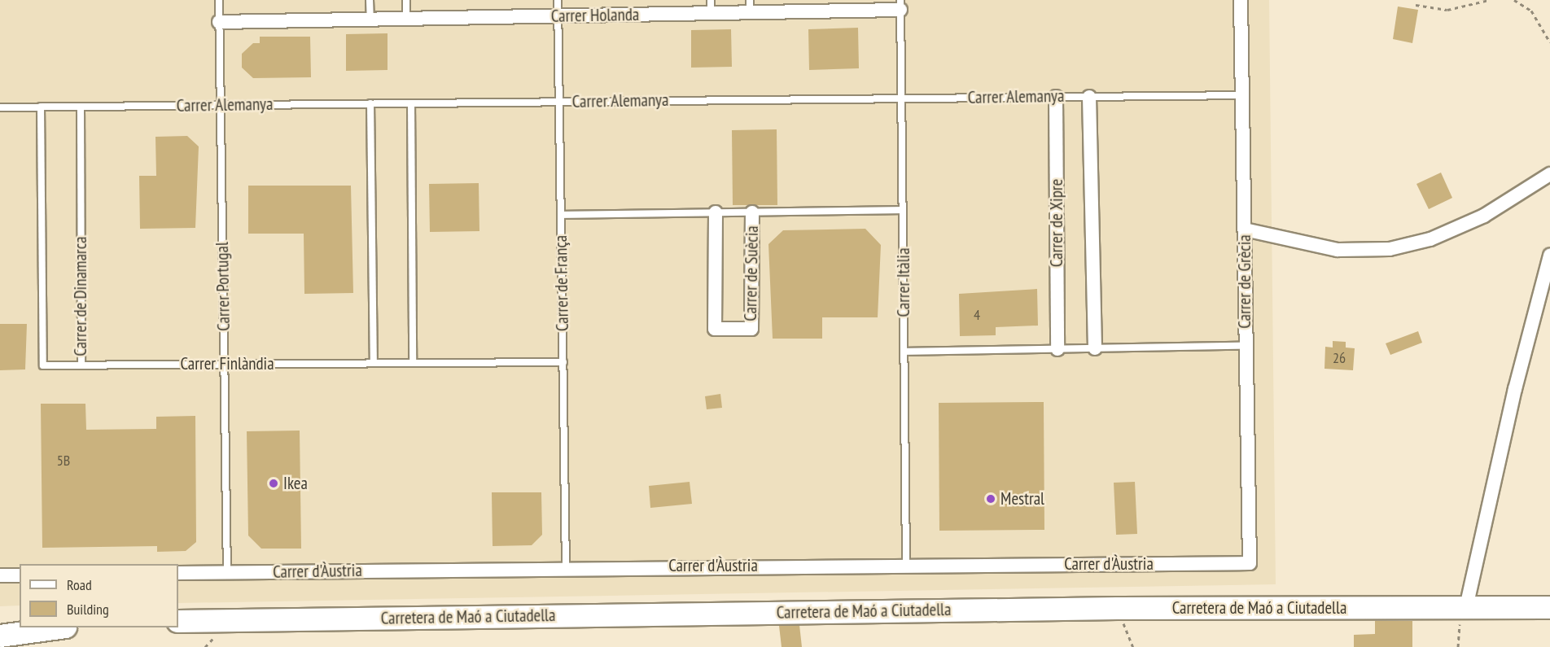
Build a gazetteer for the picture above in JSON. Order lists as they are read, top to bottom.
{
  "streets": {
    "main road": ["Carretera de Maó a Ciutadella"],
    "street": [
      "Carrer Holanda",
      "Carrer de Xipre",
      "Carrer de Suècia",
      "Carrer de Grècia",
      "Carrer d'Àustria"
    ],
    "lane": [
      "Carrer Alemanya",
      "Carrer Itàlia",
      "Carrer de França",
      "Carrer Portugal",
      "Carrer de Dinamarca",
      "Carrer Finlàndia"
    ]
  },
  "crossings": [
    ["Carrer Holanda", "Carrer Itàlia"],
    ["Carrer Holanda", "Carrer de França"],
    ["Carrer Holanda", "Carrer Portugal"],
    ["Carrer Alemanya", "Carrer de Xipre"],
    ["Carrer Alemanya", "Carrer de Grècia"],
    ["Carrer Alemanya", "Carrer Itàlia"],
    ["Carrer Alemanya", "Carrer de França"],
    ["Carrer Alemanya", "Carrer Portugal"],
    ["Carrer Alemanya", "Carrer de Dinamarca"],
    ["Carrer de Suècia", "Carrer Itàlia"],
    ["Carrer de Suècia", "Carrer de França"],
    ["Carrer de Grècia", "Carrer d'Àustria"],
    ["Carrer Itàlia", "Carrer d'Àustria"],
    ["Carrer de França", "Carrer Finlàndia"],
    ["Carrer de França", "Carrer d'Àustria"],
    ["Carrer Portugal", "Carrer Finlàndia"],
    ["Carrer Portugal", "Carrer d'Àustria"],
    ["Carrer de Dinamarca", "Carrer Finlàndia"]
  ],
  "places": ["Ikea", "Mestral"],
  "house_numbers": ["4", "26", "5B"],
  "legend": ["Road", "Building"]
}
